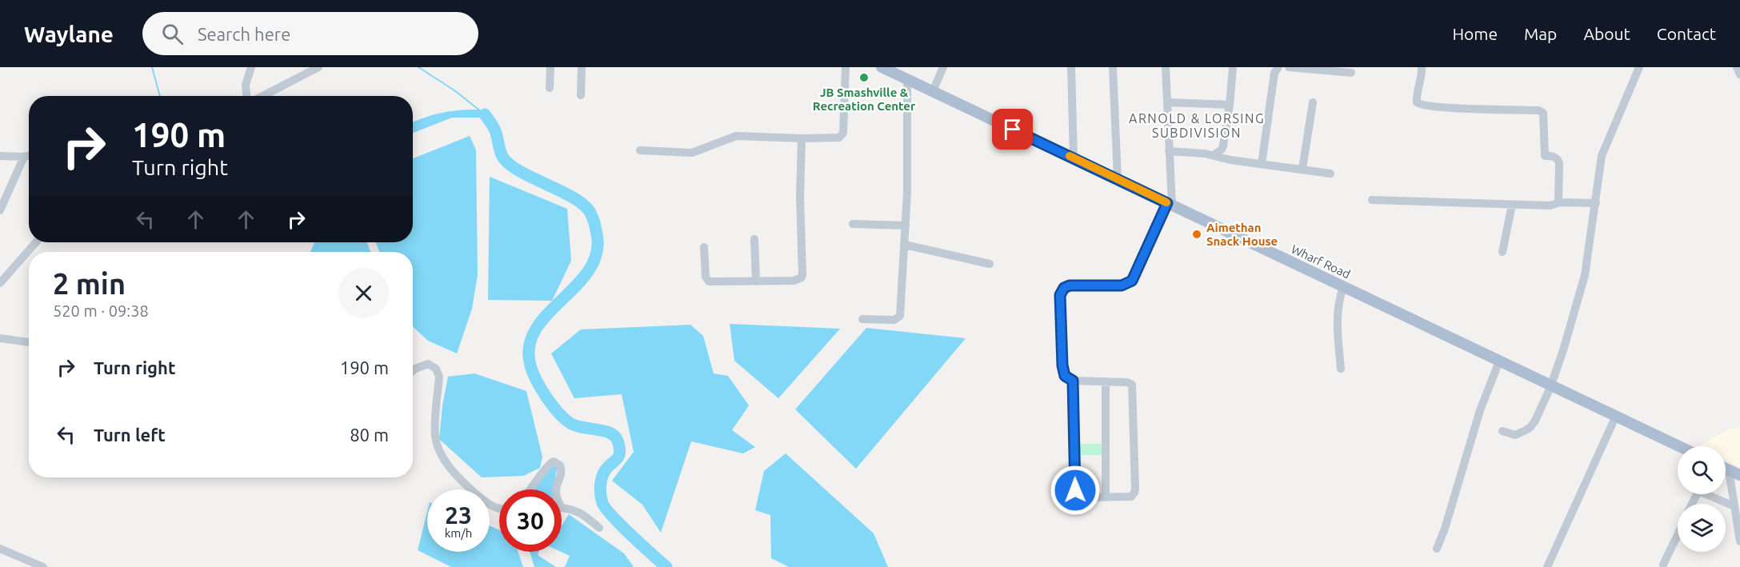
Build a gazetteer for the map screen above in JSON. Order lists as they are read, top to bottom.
{
  "streets": {
    "main road": ["Wharf Road"]
  },
  "districts": ["ARNOLD & LORSING SUBDIVISION"],
  "places": ["JB Smashville & Recreation Center", "Aimethan Snack House"],
  "page": {
    "header": "Waylane",
    "search": "Search here",
    "nav": [
      "Home",
      "Map",
      "About",
      "Contact"
    ],
    "turn": ["190 m", "Turn right"],
    "heading": ["2 min", "520 m · 09:38"],
    "list": [
      {
        "name": "Turn right",
        "value": "190 m"
      },
      {
        "name": "Turn left",
        "value": "80 m"
      }
    ],
    "speed": "23 km/h",
    "limit": "30"
  }
}
